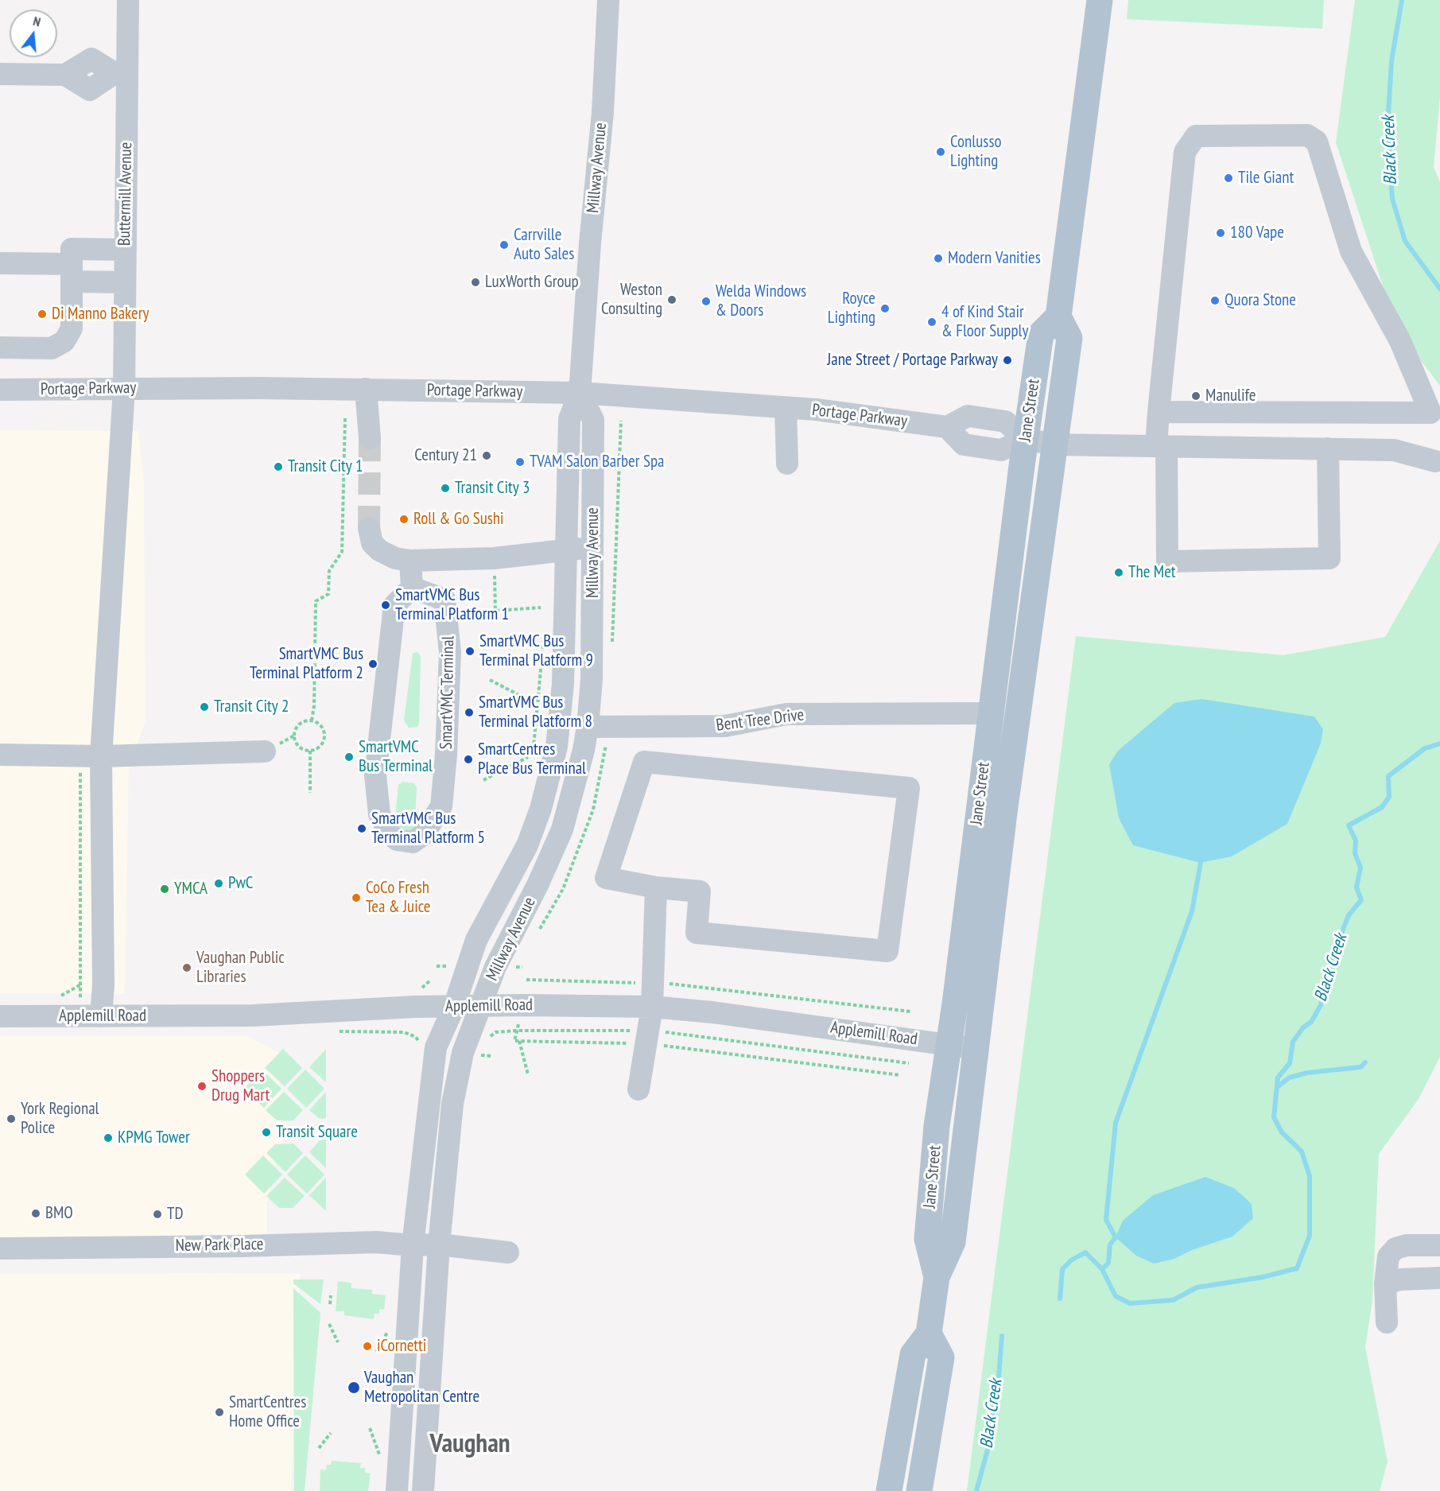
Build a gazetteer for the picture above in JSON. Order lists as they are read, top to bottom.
{
  "streets": {
    "main road": ["Jane Street"],
    "street": [
      "Millway Avenue",
      "Buttermill Avenue",
      "Portage Parkway",
      "SmartVMC Terminal",
      "Bent Tree Drive",
      "Applemill Road",
      "New Park Place"
    ]
  },
  "crossings": [
    ["Millway Avenue", "Portage Parkway"],
    ["Millway Avenue", "Bent Tree Drive"],
    ["Millway Avenue", "Applemill Road"],
    ["Millway Avenue", "New Park Place"],
    ["Buttermill Avenue", "Portage Parkway"],
    ["Buttermill Avenue", "Applemill Road"],
    ["Portage Parkway", "Jane Street"],
    ["Jane Street", "Bent Tree Drive"],
    ["Jane Street", "Applemill Road"]
  ],
  "districts": ["Vaughan"],
  "water": ["Black Creek"],
  "places": [
    "Conlusso Lighting",
    "Tile Giant",
    "180 Vape",
    "Carrville Auto Sales",
    "Modern Vanities",
    "LuxWorth Group",
    "Weston Consulting",
    "Quora Stone",
    "Welda Windows & Doors",
    "Royce Lighting",
    "Di Manno Bakery",
    "4 of Kind Stair & Floor Supply",
    "Jane Street / Portage Parkway",
    "Manulife",
    "Century 21",
    "TVAM Salon Barber Spa",
    "Transit City 1",
    "Transit City 3",
    "Roll & Go Sushi",
    "The Met",
    "SmartVMC Bus Terminal Platform 1",
    "SmartVMC Bus Terminal Platform 9",
    "SmartVMC Bus Terminal Platform 2",
    "Transit City 2",
    "SmartVMC Bus Terminal Platform 8",
    "SmartVMC Bus Terminal",
    "SmartCentres Place Bus Terminal",
    "SmartVMC Bus Terminal Platform 5",
    "PwC",
    "YMCA",
    "CoCo Fresh Tea & Juice",
    "Vaughan Public Libraries",
    "Shoppers Drug Mart",
    "York Regional Police",
    "Transit Square",
    "KPMG Tower",
    "BMO",
    "TD",
    "iCornetti",
    "Vaughan Metropolitan Centre",
    "SmartCentres Home Office"
  ],
  "north": "top"
}
